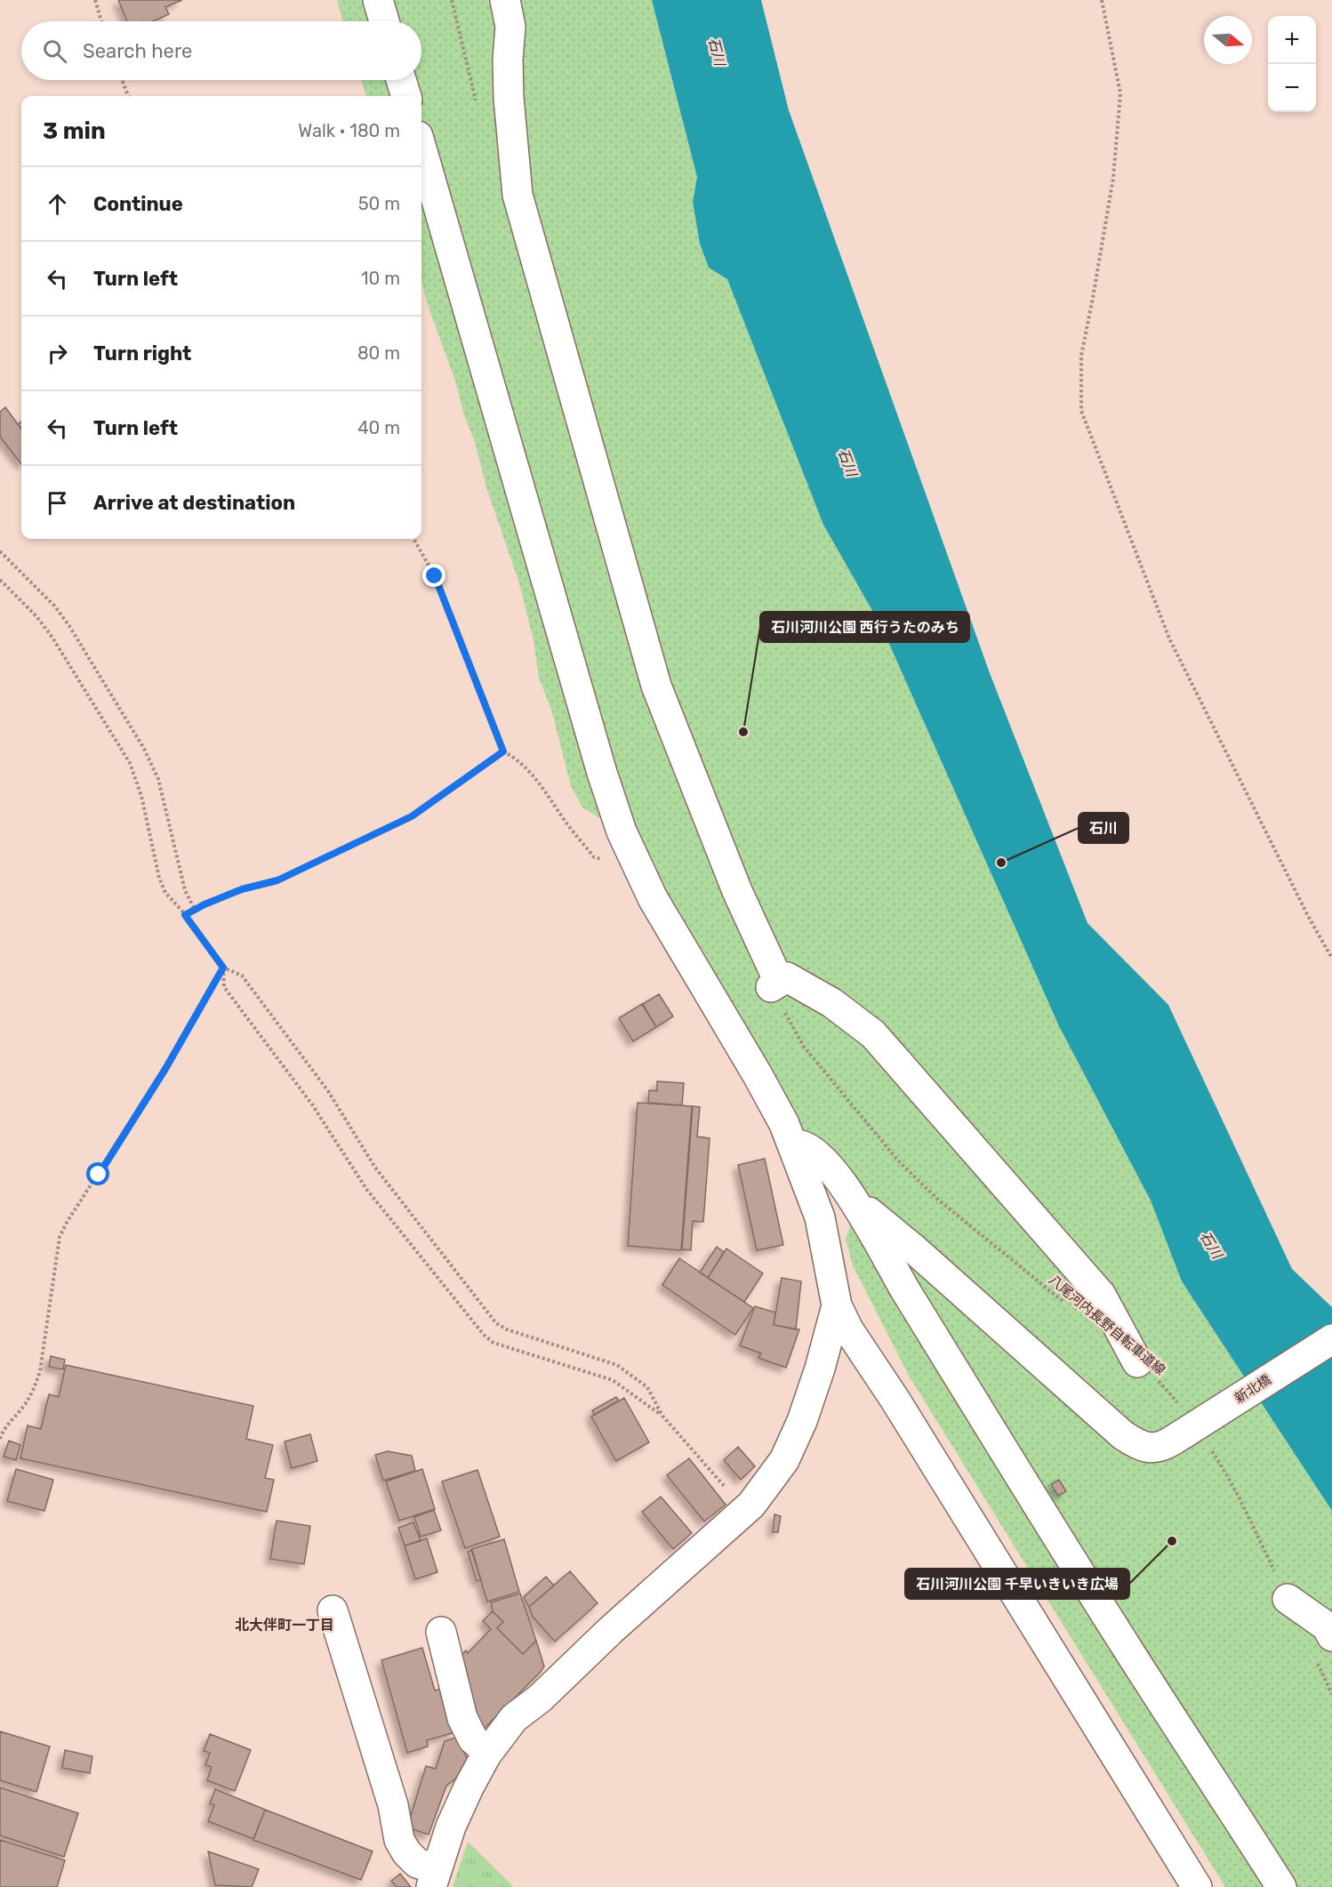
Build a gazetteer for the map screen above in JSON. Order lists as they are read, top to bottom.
{
  "streets": {
    "street": ["新北橋"],
    "path": ["八尾河内長野自転車道線"]
  },
  "districts": ["北大伴町一丁目"],
  "water": ["石川"],
  "places": ["石川河川公園 西行うたのみち", "石川", "石川河川公園 千早いきいき広場"],
  "north": "right",
  "page": {
    "map_buttons": ["+", "−"],
    "search": "Search here",
    "heading": ["3 min", "Walk · 180 m"],
    "list": [
      ["Continue", "50 m"],
      ["Turn left", "10 m"],
      ["Turn right", "80 m"],
      ["Turn left", "40 m"],
      "Arrive at destination"
    ]
  }
}
